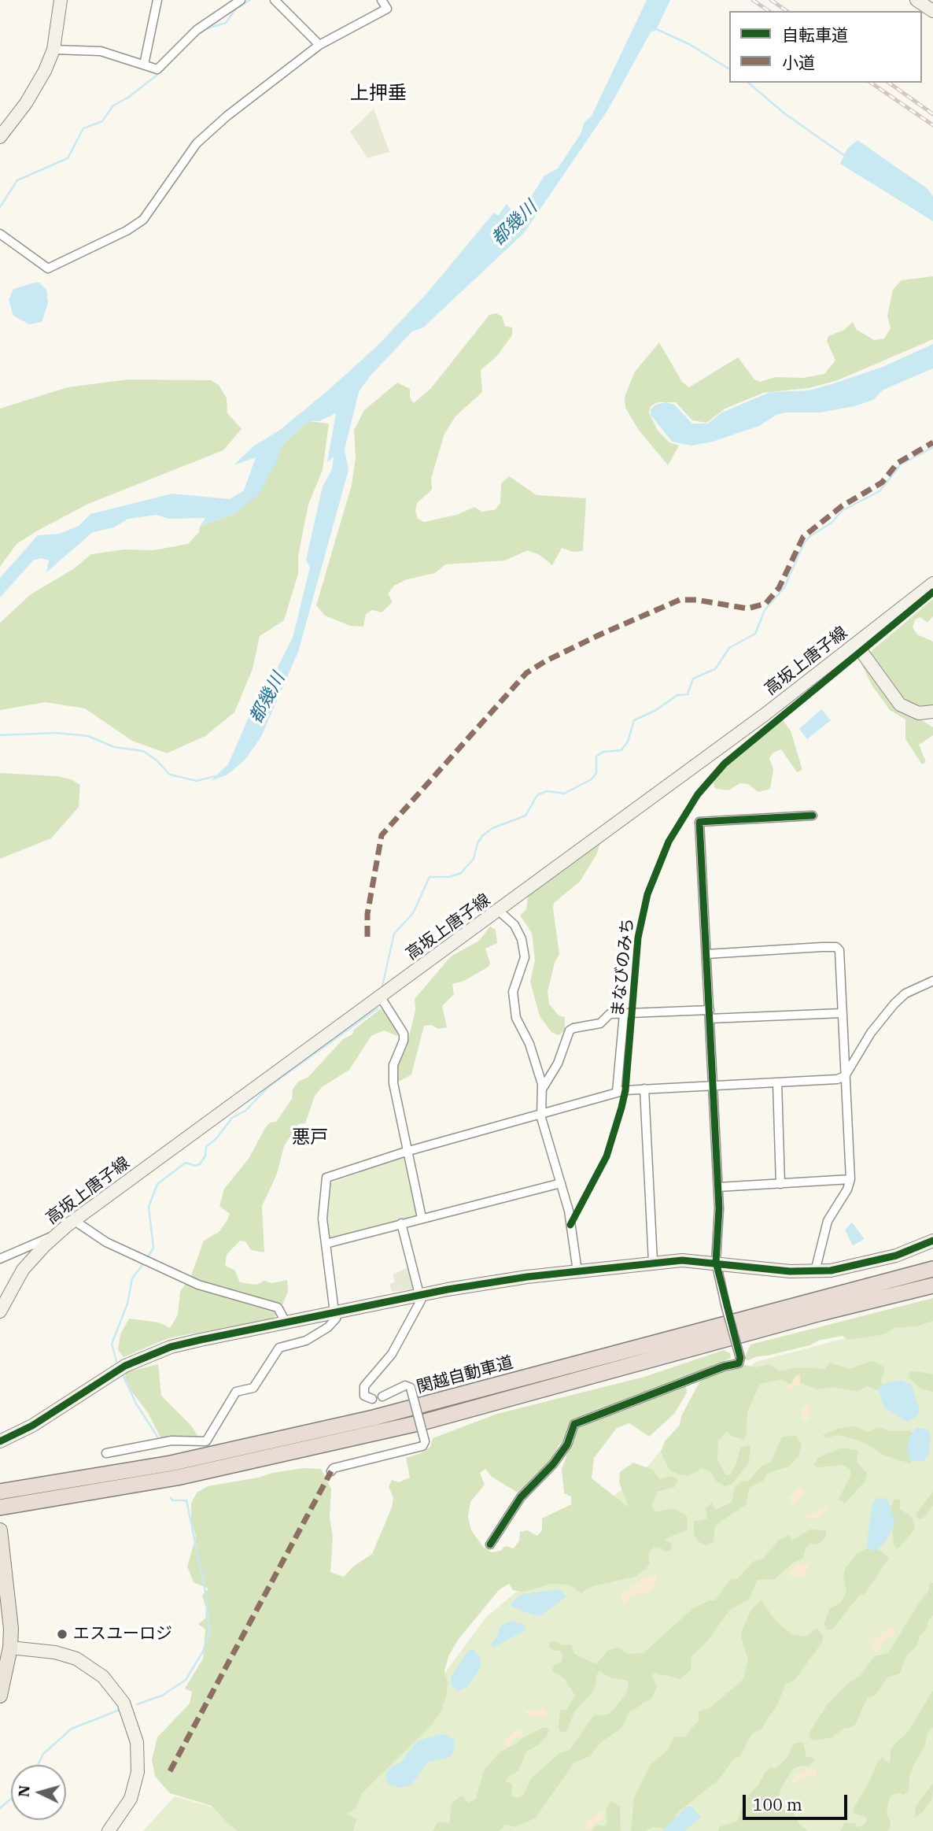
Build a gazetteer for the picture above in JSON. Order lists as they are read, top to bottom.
{
  "streets": {
    "highway": ["関越自動車道"],
    "street": ["高坂上唐子線"],
    "cycle path": ["まなびのみち"]
  },
  "districts": ["上押垂", "悪戸"],
  "water": ["都幾川"],
  "places": ["エスユーロジ"],
  "legend": ["自転車道", "小道"],
  "scale_bar": "100 m",
  "north": "left"
}
